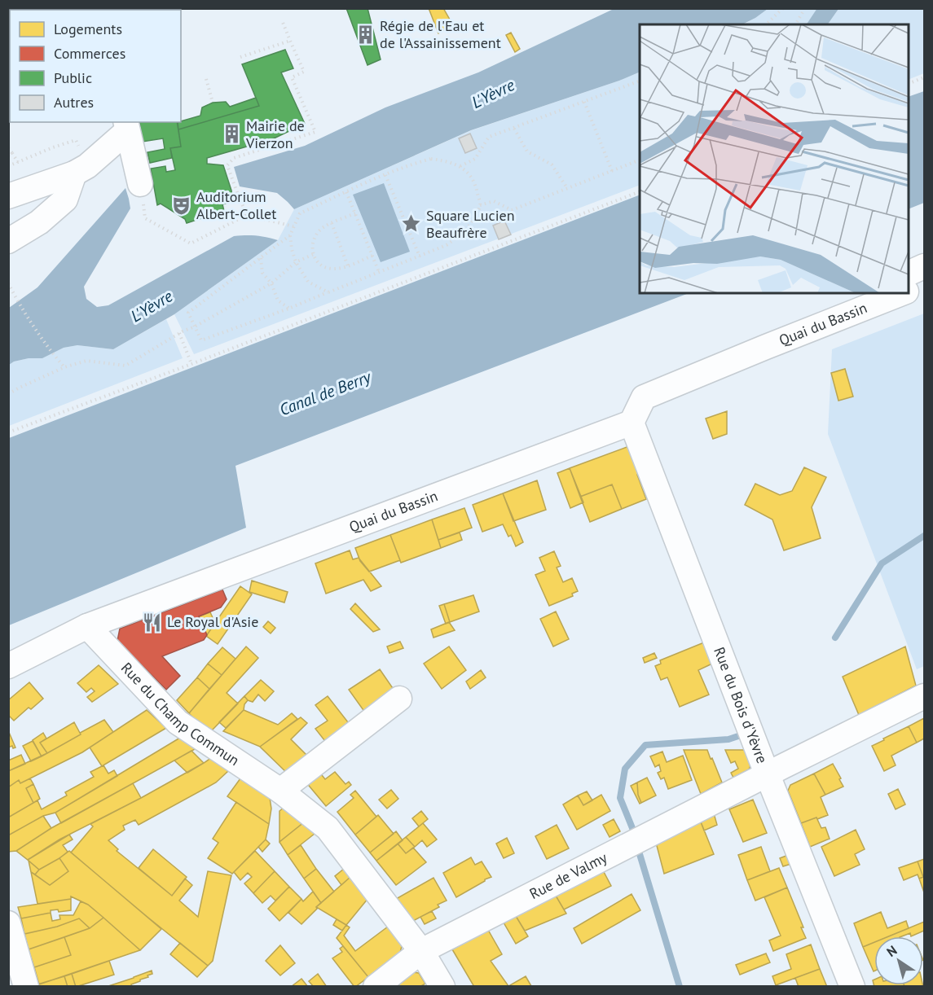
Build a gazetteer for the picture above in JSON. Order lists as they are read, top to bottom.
{
  "streets": {
    "street": [
      "Quai du Bassin",
      "Rue du Bois d'Yèvre",
      "Rue du Champ Commun",
      "Rue de Valmy"
    ]
  },
  "crossings": [
    ["Quai du Bassin", "Rue du Bois d'Yèvre"],
    ["Quai du Bassin", "Rue du Champ Commun"],
    ["Rue du Bois d'Yèvre", "Rue de Valmy"],
    ["Rue du Champ Commun", "Rue de Valmy"]
  ],
  "water": ["L'Yèvre", "Canal de Berry"],
  "places": {
    "building": ["Régie de l'Eau et de l'Assainissement", "Mairie de Vierzon"],
    "theatre": ["Auditorium Albert-Collet"],
    "place": ["Square Lucien Beaufrère"],
    "restaurant": ["Le Royal d'Asie"]
  },
  "legend": [
    "Logements",
    "Commerces",
    "Public",
    "Autres"
  ],
  "north": "top left"
}
